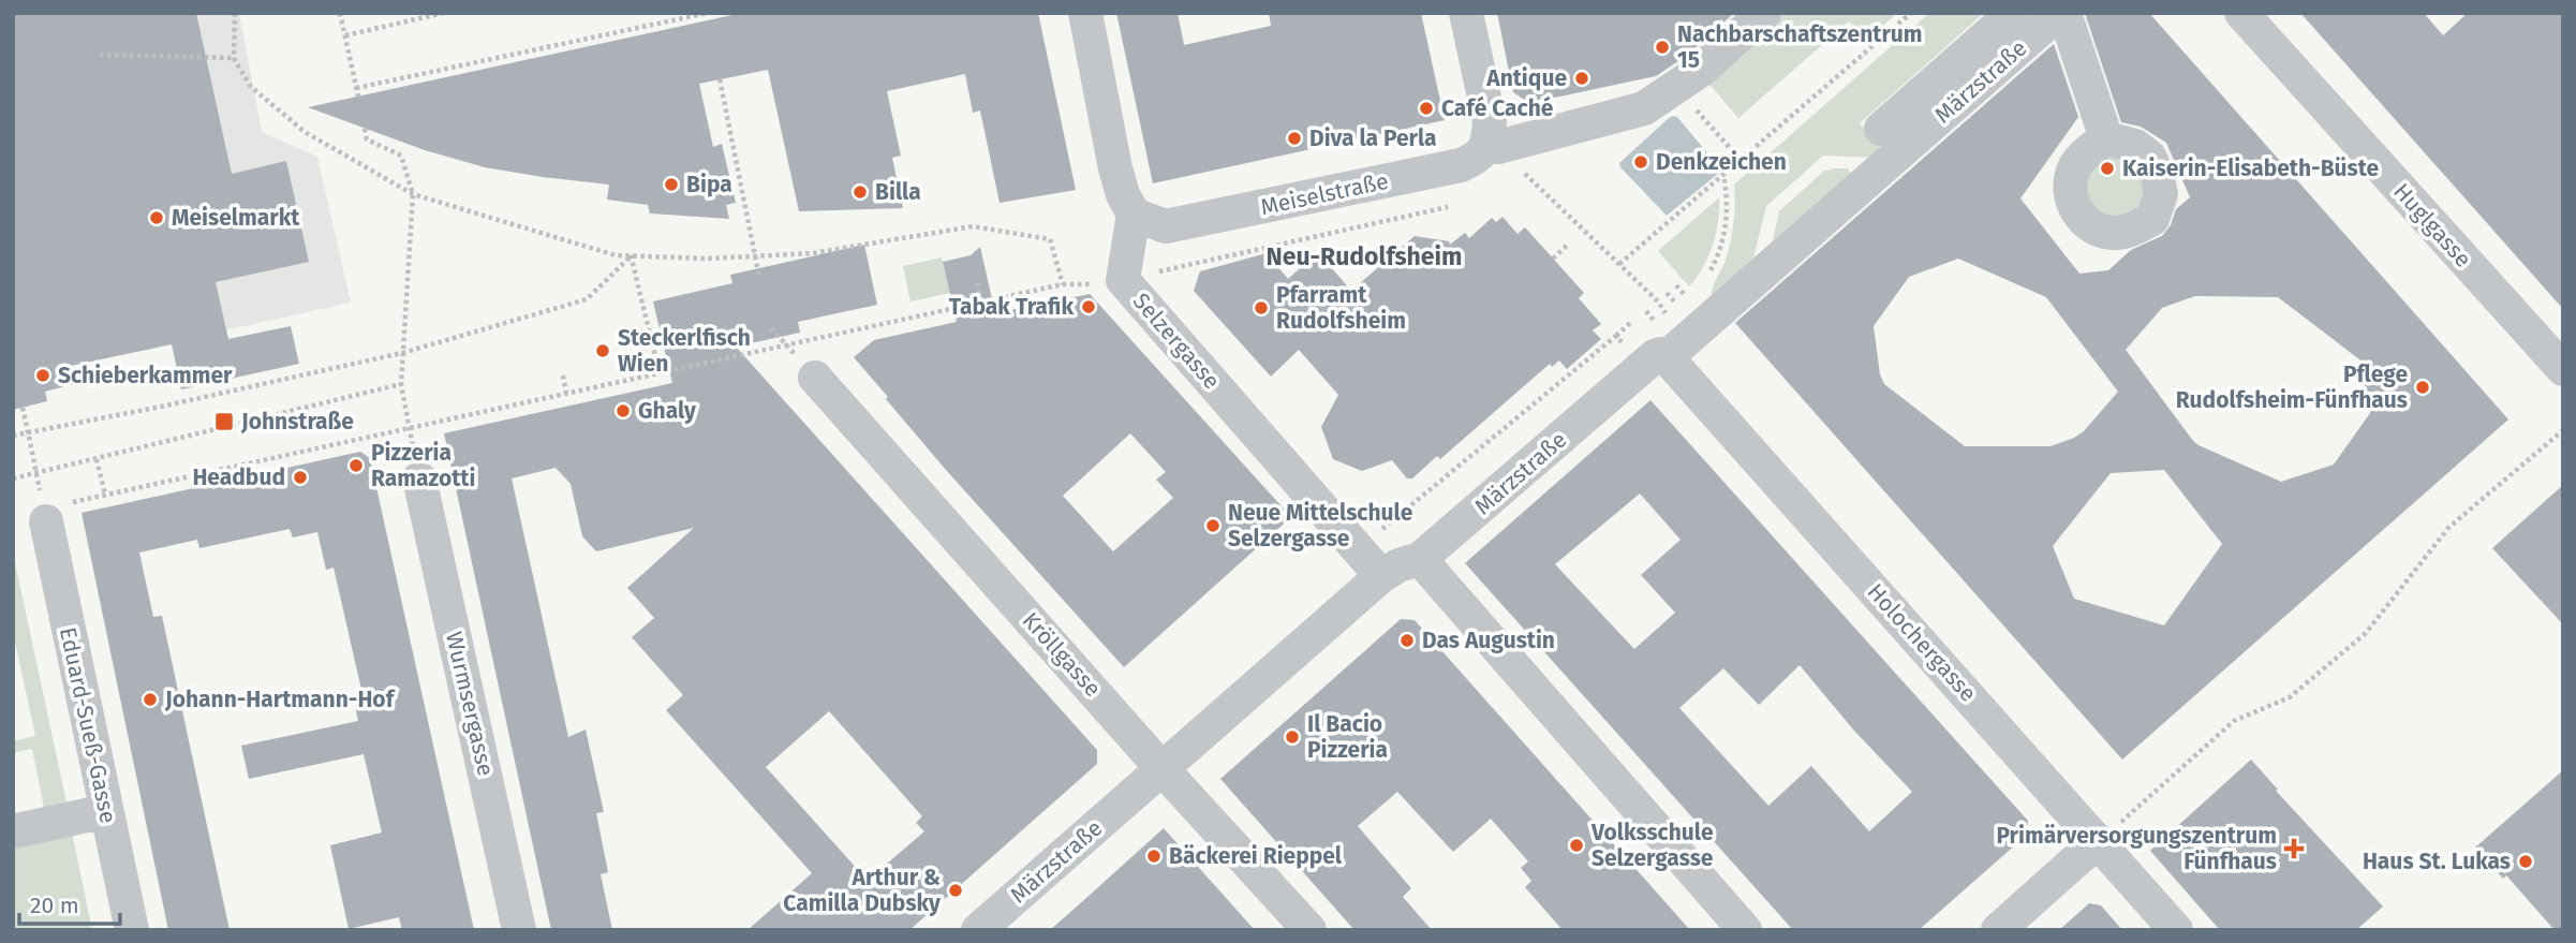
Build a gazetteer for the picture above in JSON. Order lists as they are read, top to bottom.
{
  "streets": {
    "street": [
      "Märzstraße",
      "Meiselstraße",
      "Huglgasse",
      "Selzergasse",
      "Holochergasse",
      "Kröllgasse",
      "Wurmsergasse",
      "Eduard-Sueß-Gasse"
    ]
  },
  "crossings": [
    ["Märzstraße", "Selzergasse"],
    ["Märzstraße", "Holochergasse"],
    ["Märzstraße", "Kröllgasse"],
    ["Meiselstraße", "Selzergasse"]
  ],
  "districts": ["Neu-Rudolfsheim"],
  "places": {
    "other": [
      "Nachbarschaftszentrum 15",
      "Antique",
      "Café Caché",
      "Diva la Perla",
      "Denkzeichen",
      "Kaiserin-Elisabeth-Büste",
      "Bipa",
      "Billa",
      "Meiselmarkt",
      "Tabak Trafik",
      "Pfarramt Rudolfsheim",
      "Steckerlfisch Wien",
      "Schieberkammer",
      "Pflege Rudolfsheim-Fünfhaus",
      "Ghaly",
      "Pizzeria Ramazotti",
      "Headbud",
      "Neue Mittelschule Selzergasse",
      "Das Augustin",
      "Johann-Hartmann-Hof",
      "Il Bacio Pizzeria",
      "Volksschule Selzergasse",
      "Bäckerei Rieppel",
      "Haus St. Lukas",
      "Arthur & Camilla Dubsky"
    ],
    "transit": ["Johnstraße"],
    "health": ["Primärversorgungszentrum Fünfhaus"]
  },
  "scale_bar": "20 m"
}
